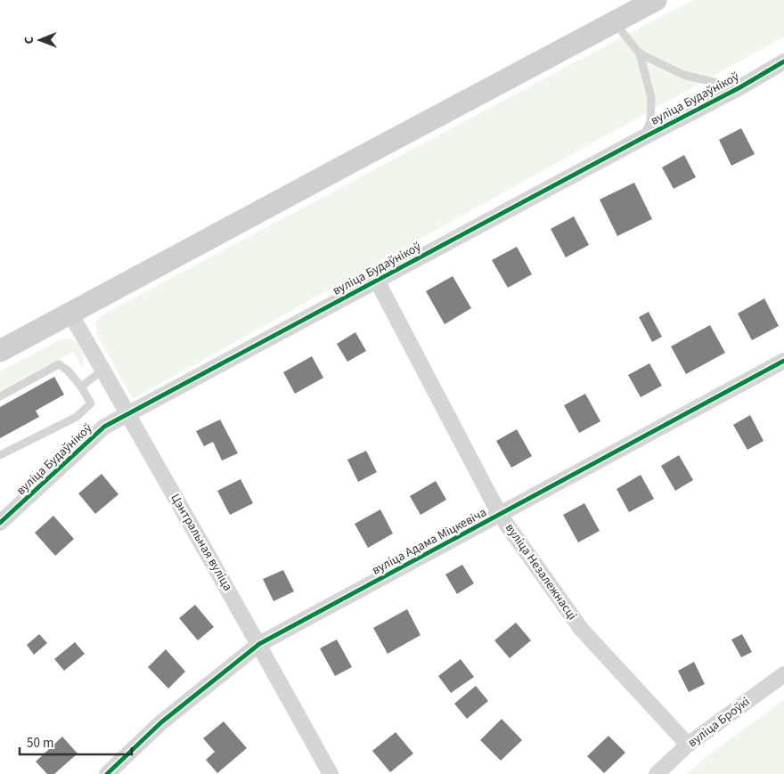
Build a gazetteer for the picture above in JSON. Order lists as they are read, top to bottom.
{
  "streets": {
    "street": [
      "вуліца Будаўнікоў",
      "вуліца Адама Міцкевіча",
      "Цэнтральная вуліца",
      "вуліца Незалежнасці",
      "вуліца Броўкі"
    ]
  },
  "crossings": [
    ["вуліца Будаўнікоў", "Цэнтральная вуліца"],
    ["вуліца Будаўнікоў", "вуліца Незалежнасці"],
    ["вуліца Адама Міцкевіча", "Цэнтральная вуліца"],
    ["вуліца Адама Міцкевіча", "вуліца Незалежнасці"],
    ["вуліца Незалежнасці", "вуліца Броўкі"]
  ],
  "scale_bar": "50 m",
  "north": "left"
}
